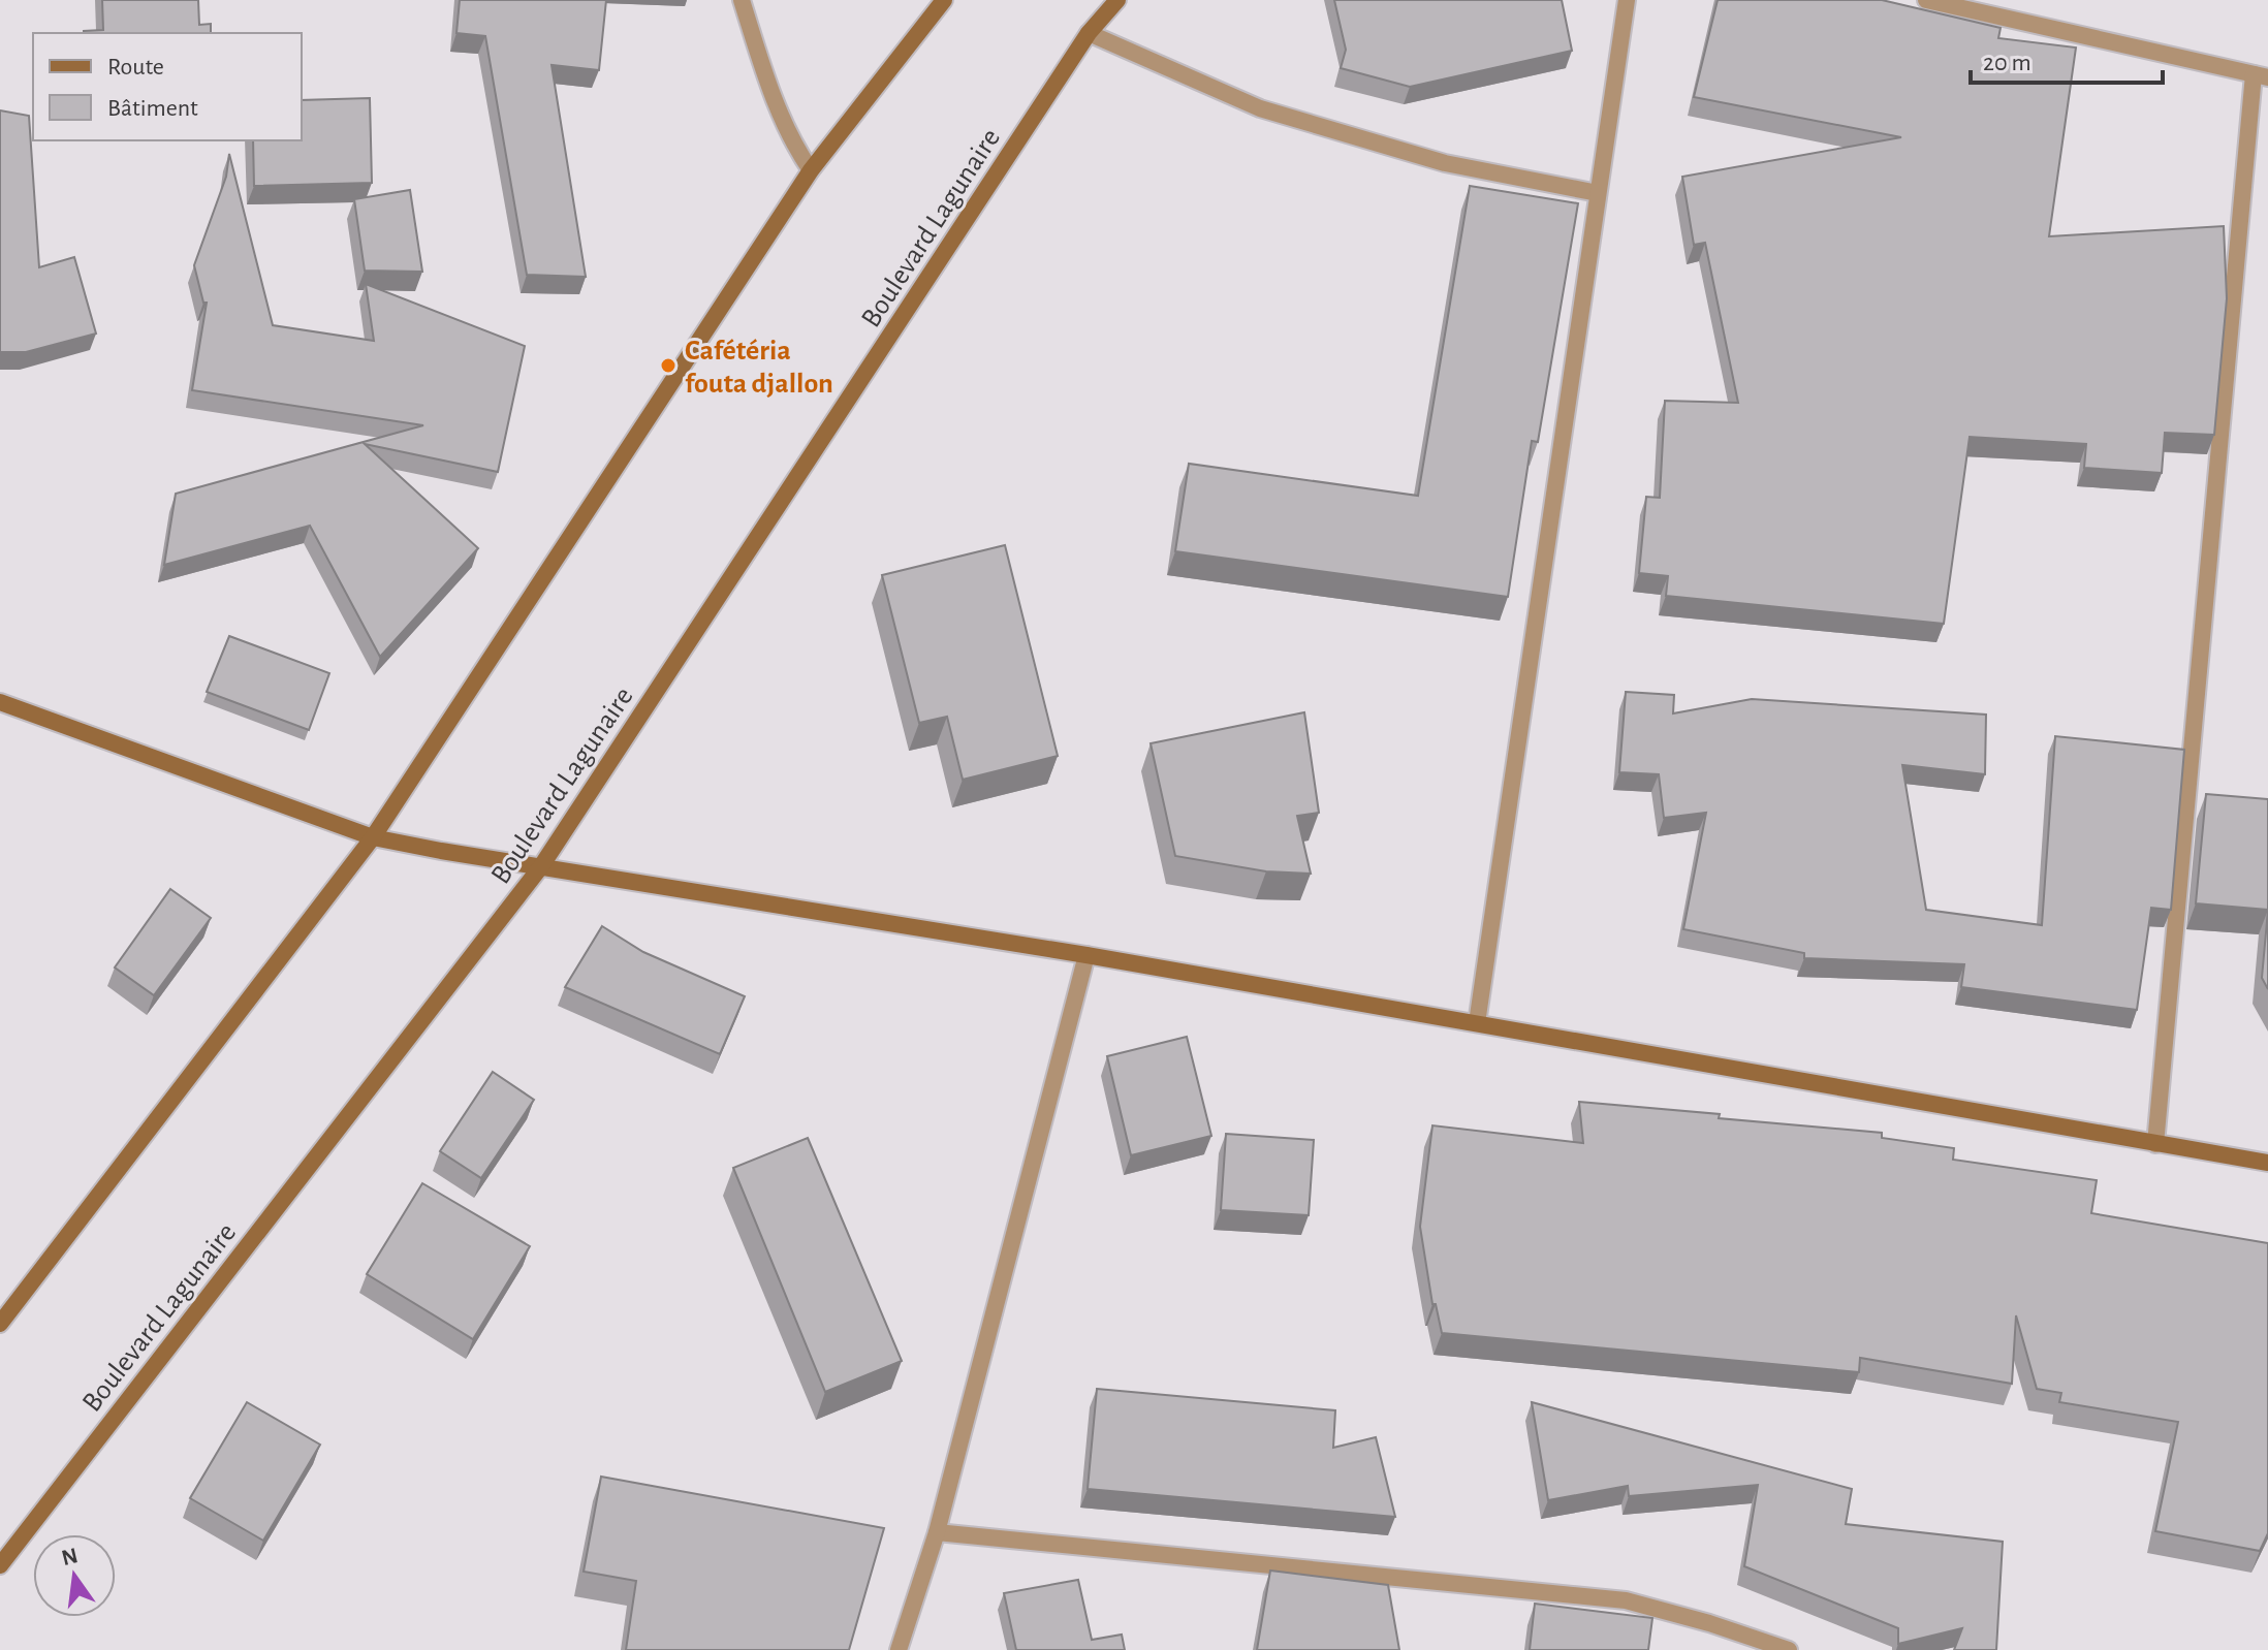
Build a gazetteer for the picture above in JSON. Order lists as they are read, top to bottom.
{
  "streets": {
    "main road": ["Boulevard Lagunaire"]
  },
  "places": ["Cafétéria fouta djallon"],
  "legend": ["Route", "Bâtiment"],
  "scale_bar": "20 m",
  "north": "top"
}
